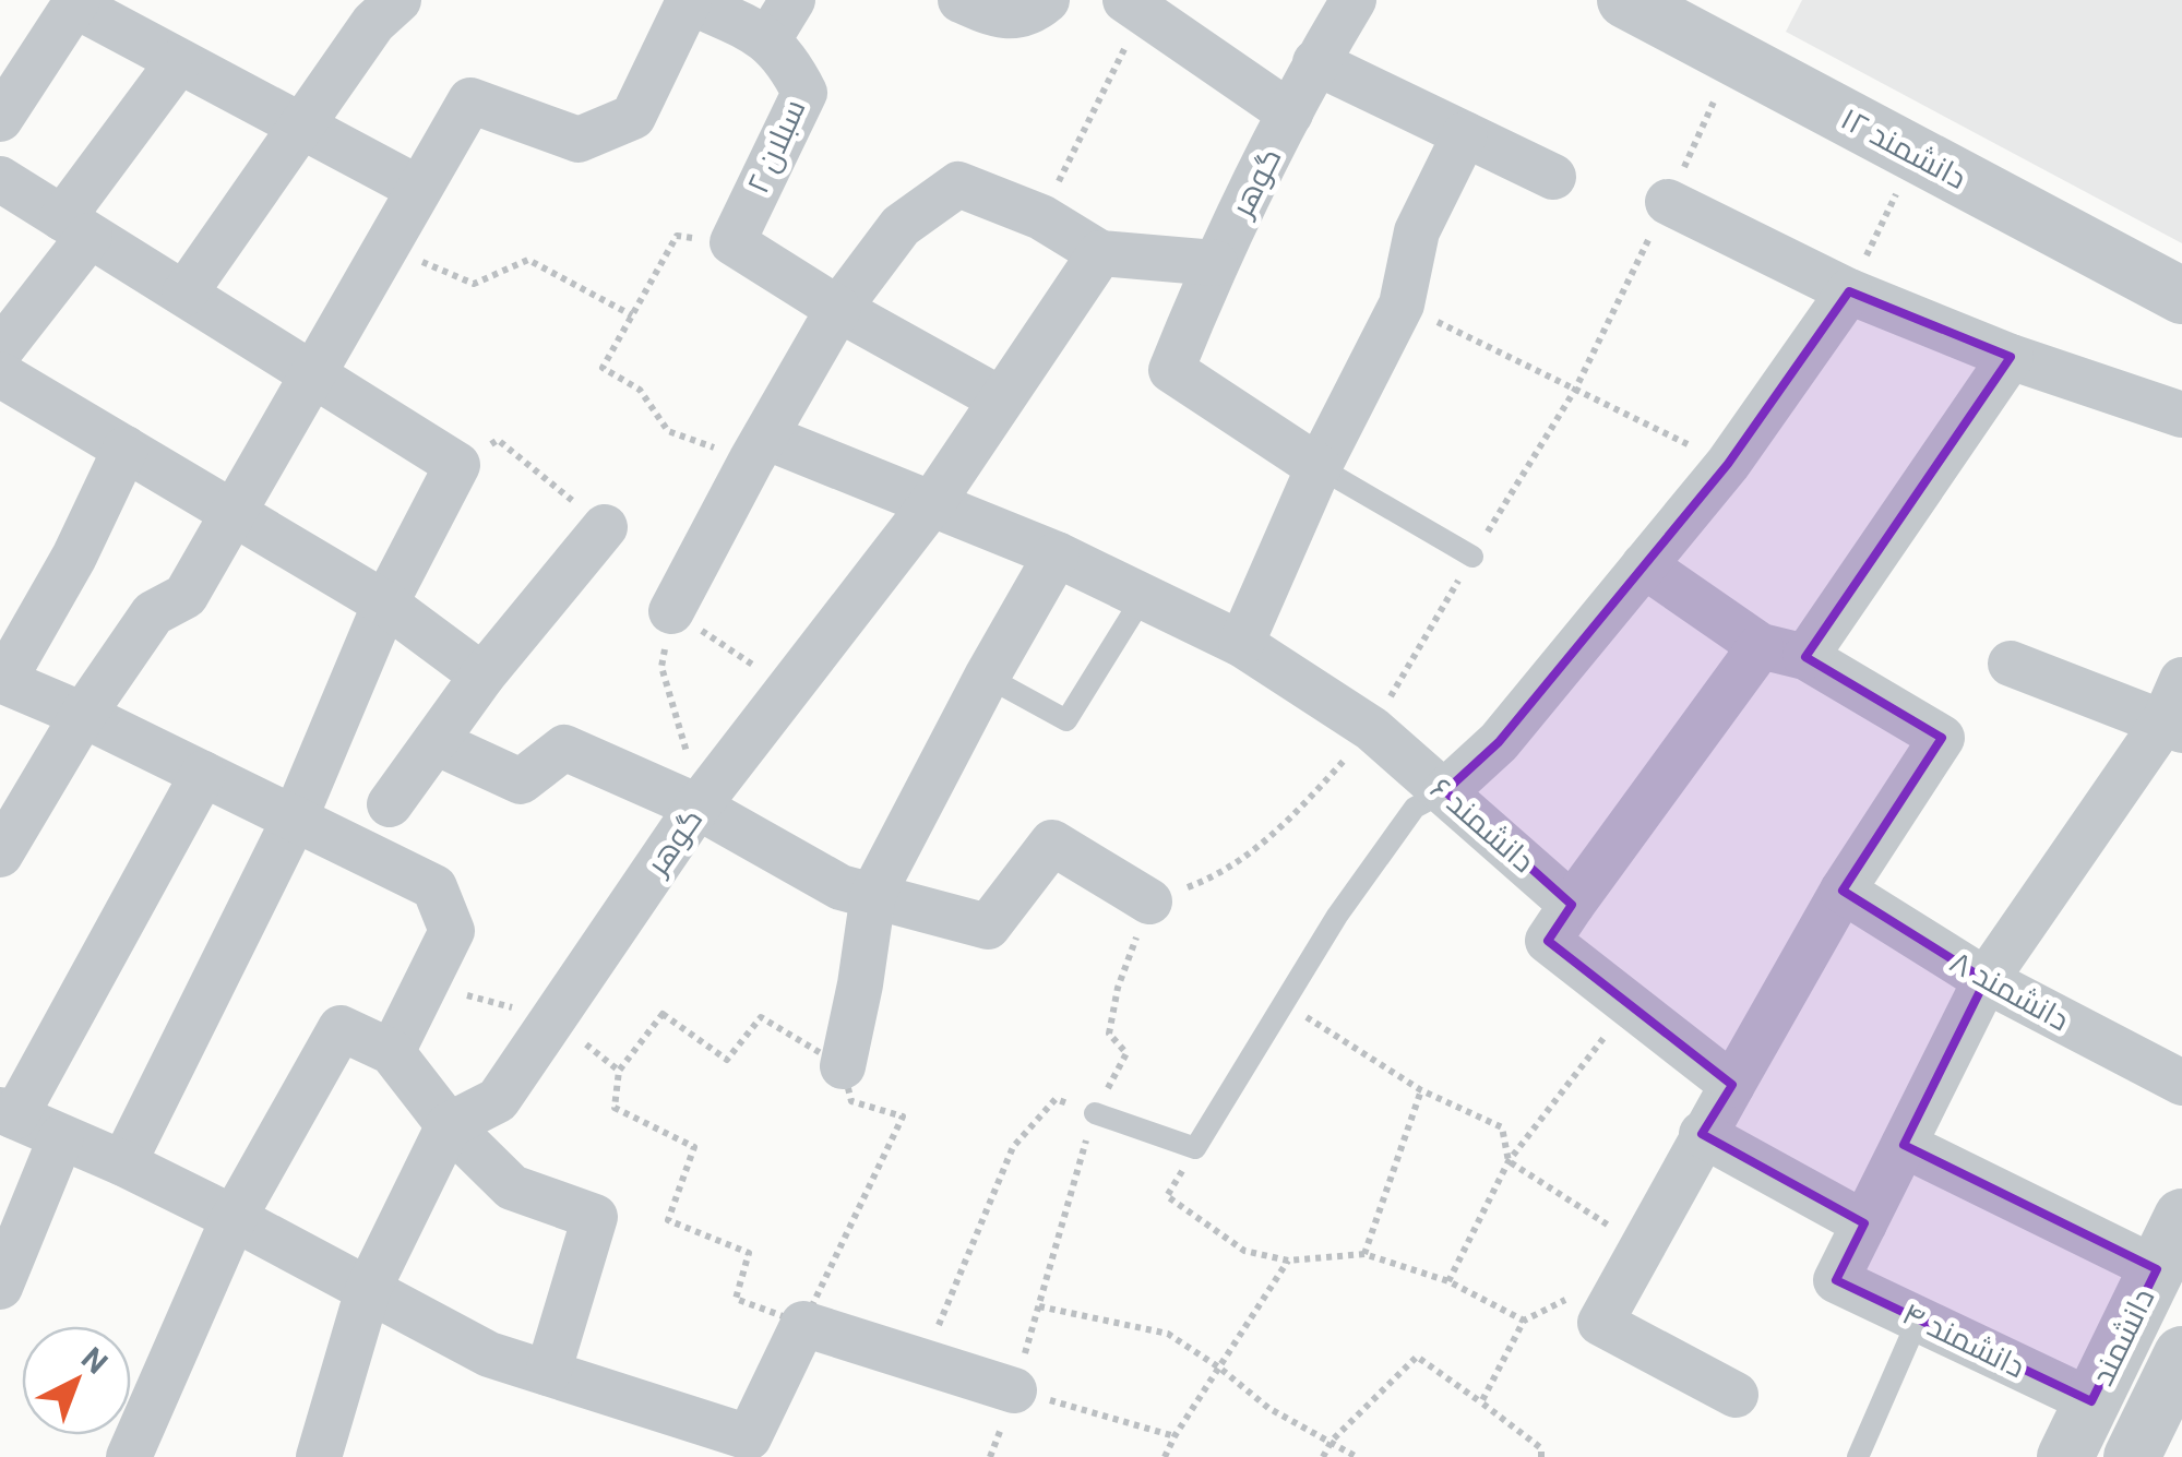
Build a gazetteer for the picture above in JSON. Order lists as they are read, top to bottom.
{
  "streets": {
    "street": [
      "سبلان ۲",
      "دانشمند ۱۲",
      "گوهر",
      "دانشمند ۶",
      "دانشمند ۸",
      "دانشمند",
      "دانشمند ۴"
    ]
  },
  "crossings": [
    ["گوهر", "دانشمند ۶"],
    ["دانشمند", "دانشمند ۴"]
  ],
  "north": "top right"
}
